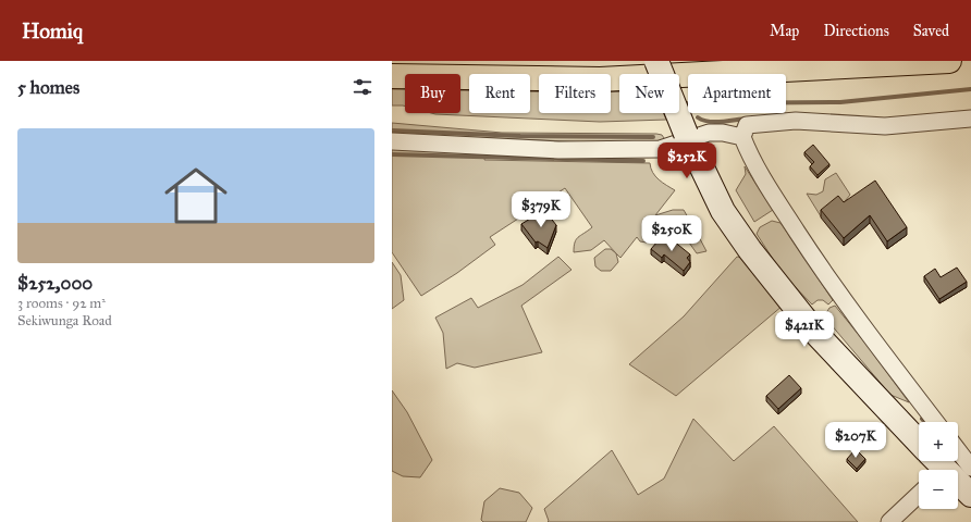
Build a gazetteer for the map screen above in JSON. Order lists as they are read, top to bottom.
{
  "page": {
    "header": "Homiq",
    "nav": ["Map", "Directions", "Saved"],
    "heading": "5 homes",
    "chip": [
      "Buy",
      "Rent",
      "Filters",
      "New",
      "Apartment"
    ],
    "list": [
      {
        "name": "$252,000",
        "note": "3 rooms · 92 m² · Sekiwunga Road"
      }
    ],
    "price": [
      "$252K",
      "$379K",
      "$250K",
      "$421K",
      "$207K"
    ],
    "map_buttons": ["+", "−"]
  }
}
